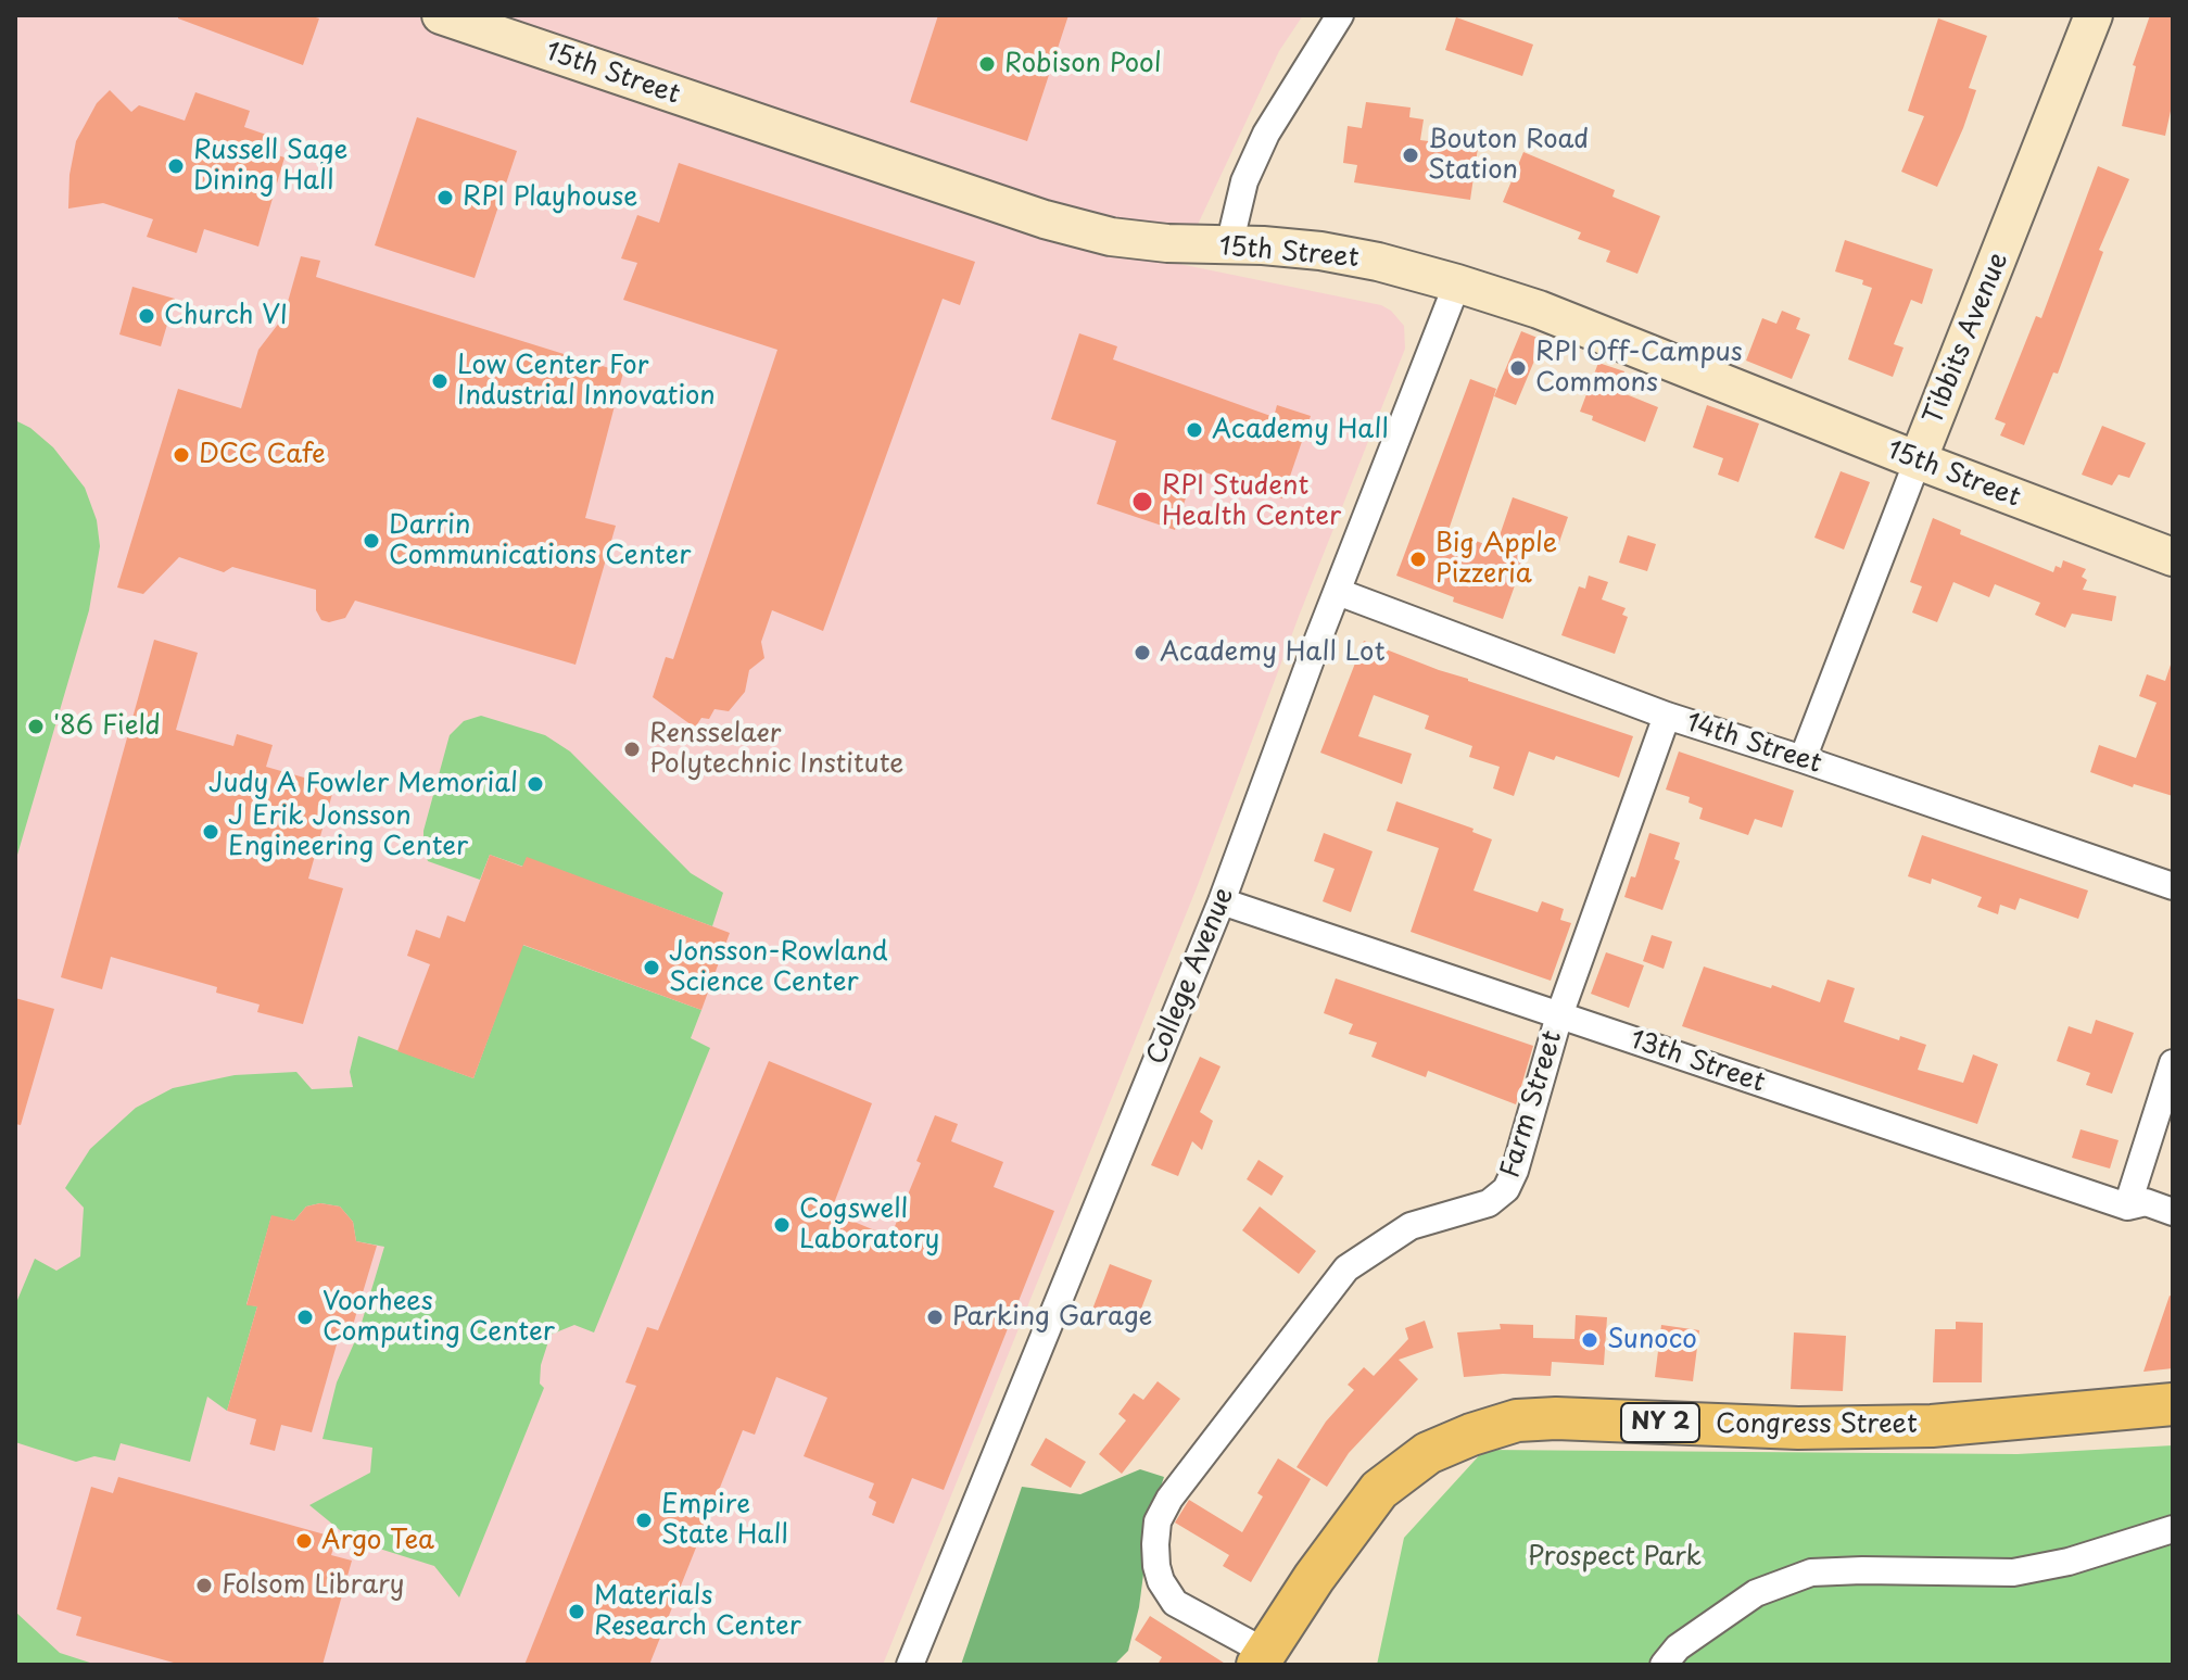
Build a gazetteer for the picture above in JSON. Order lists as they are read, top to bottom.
{
  "streets": {
    "main road": ["NY 2", "Congress Street"],
    "street": [
      "15th Street",
      "Tibbits Avenue",
      "14th Street",
      "College Avenue",
      "13th Street",
      "Farm Street"
    ]
  },
  "crossings": [
    ["15th Street", "Tibbits Avenue"],
    ["15th Street", "College Avenue"],
    ["Tibbits Avenue", "14th Street"],
    ["14th Street", "College Avenue"],
    ["14th Street", "Farm Street"],
    ["College Avenue", "13th Street"],
    ["13th Street", "Farm Street"],
    ["Farm Street", "Congress Street"]
  ],
  "parks": ["Prospect Park"],
  "places": [
    "Robison Pool",
    "Bouton Road Station",
    "Russell Sage Dining Hall",
    "RPI Playhouse",
    "Church VI",
    "RPI Off-Campus Commons",
    "Low Center For Industrial Innovation",
    "Academy Hall",
    "DCC Cafe",
    "RPI Student Health Center",
    "Darrin Communications Center",
    "Big Apple Pizzeria",
    "Academy Hall Lot",
    "'86 Field",
    "Rensselaer Polytechnic Institute",
    "Judy A Fowler Memorial",
    "J Erik Jonsson Engineering Center",
    "Jonsson-Rowland Science Center",
    "Cogswell Laboratory",
    "Voorhees Computing Center",
    "Parking Garage",
    "Sunoco",
    "Empire State Hall",
    "Argo Tea",
    "Folsom Library",
    "Materials Research Center"
  ]
}
